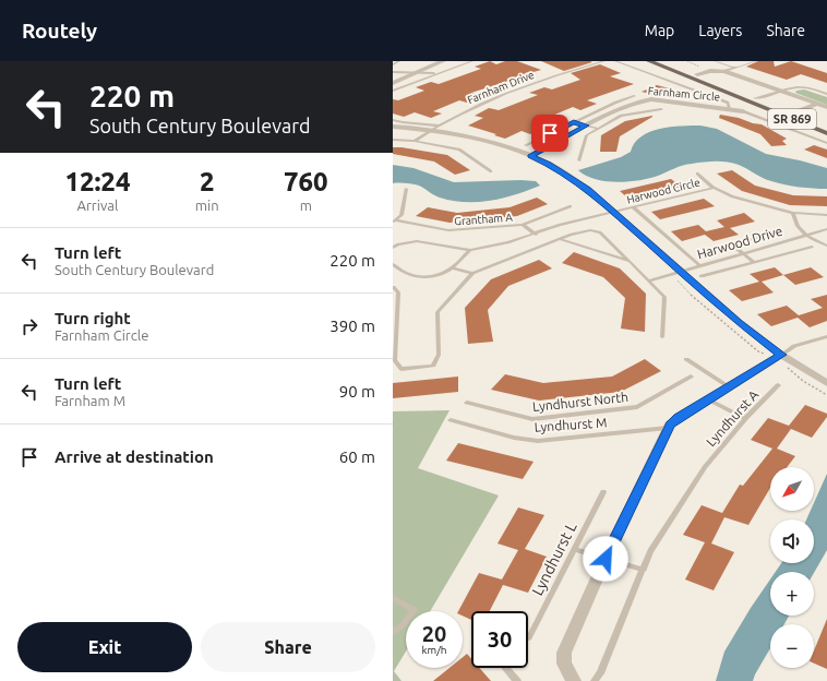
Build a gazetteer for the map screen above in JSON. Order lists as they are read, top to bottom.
{
  "streets": {
    "main road": ["SR 869"],
    "street": ["Farnham Circle"],
    "lane": [
      "Farnham Drive",
      "Harwood Circle",
      "Grantham A",
      "Harwood Drive",
      "Lyndhurst North",
      "Lyndhurst A",
      "Lyndhurst M",
      "Lyndhurst L"
    ]
  },
  "north": "bottom left",
  "page": {
    "header": "Routely",
    "nav": ["Map", "Layers", "Share"],
    "turn": ["220 m", "South Century Boulevard"],
    "eta": [
      "12:24",
      "Arrival",
      "2",
      "min",
      "760",
      "m"
    ],
    "list": [
      {
        "name": "Turn left",
        "note": "South Century Boulevard",
        "value": "220 m"
      },
      {
        "name": "Turn right",
        "note": "Farnham Circle",
        "value": "390 m"
      },
      {
        "name": "Turn left",
        "note": "Farnham M",
        "value": "90 m"
      },
      {
        "name": "Arrive at destination",
        "value": "60 m"
      }
    ],
    "map_buttons": ["+", "−"],
    "speed": "20 km/h",
    "limit": "30",
    "buttons": ["Exit", "Share"]
  }
}
